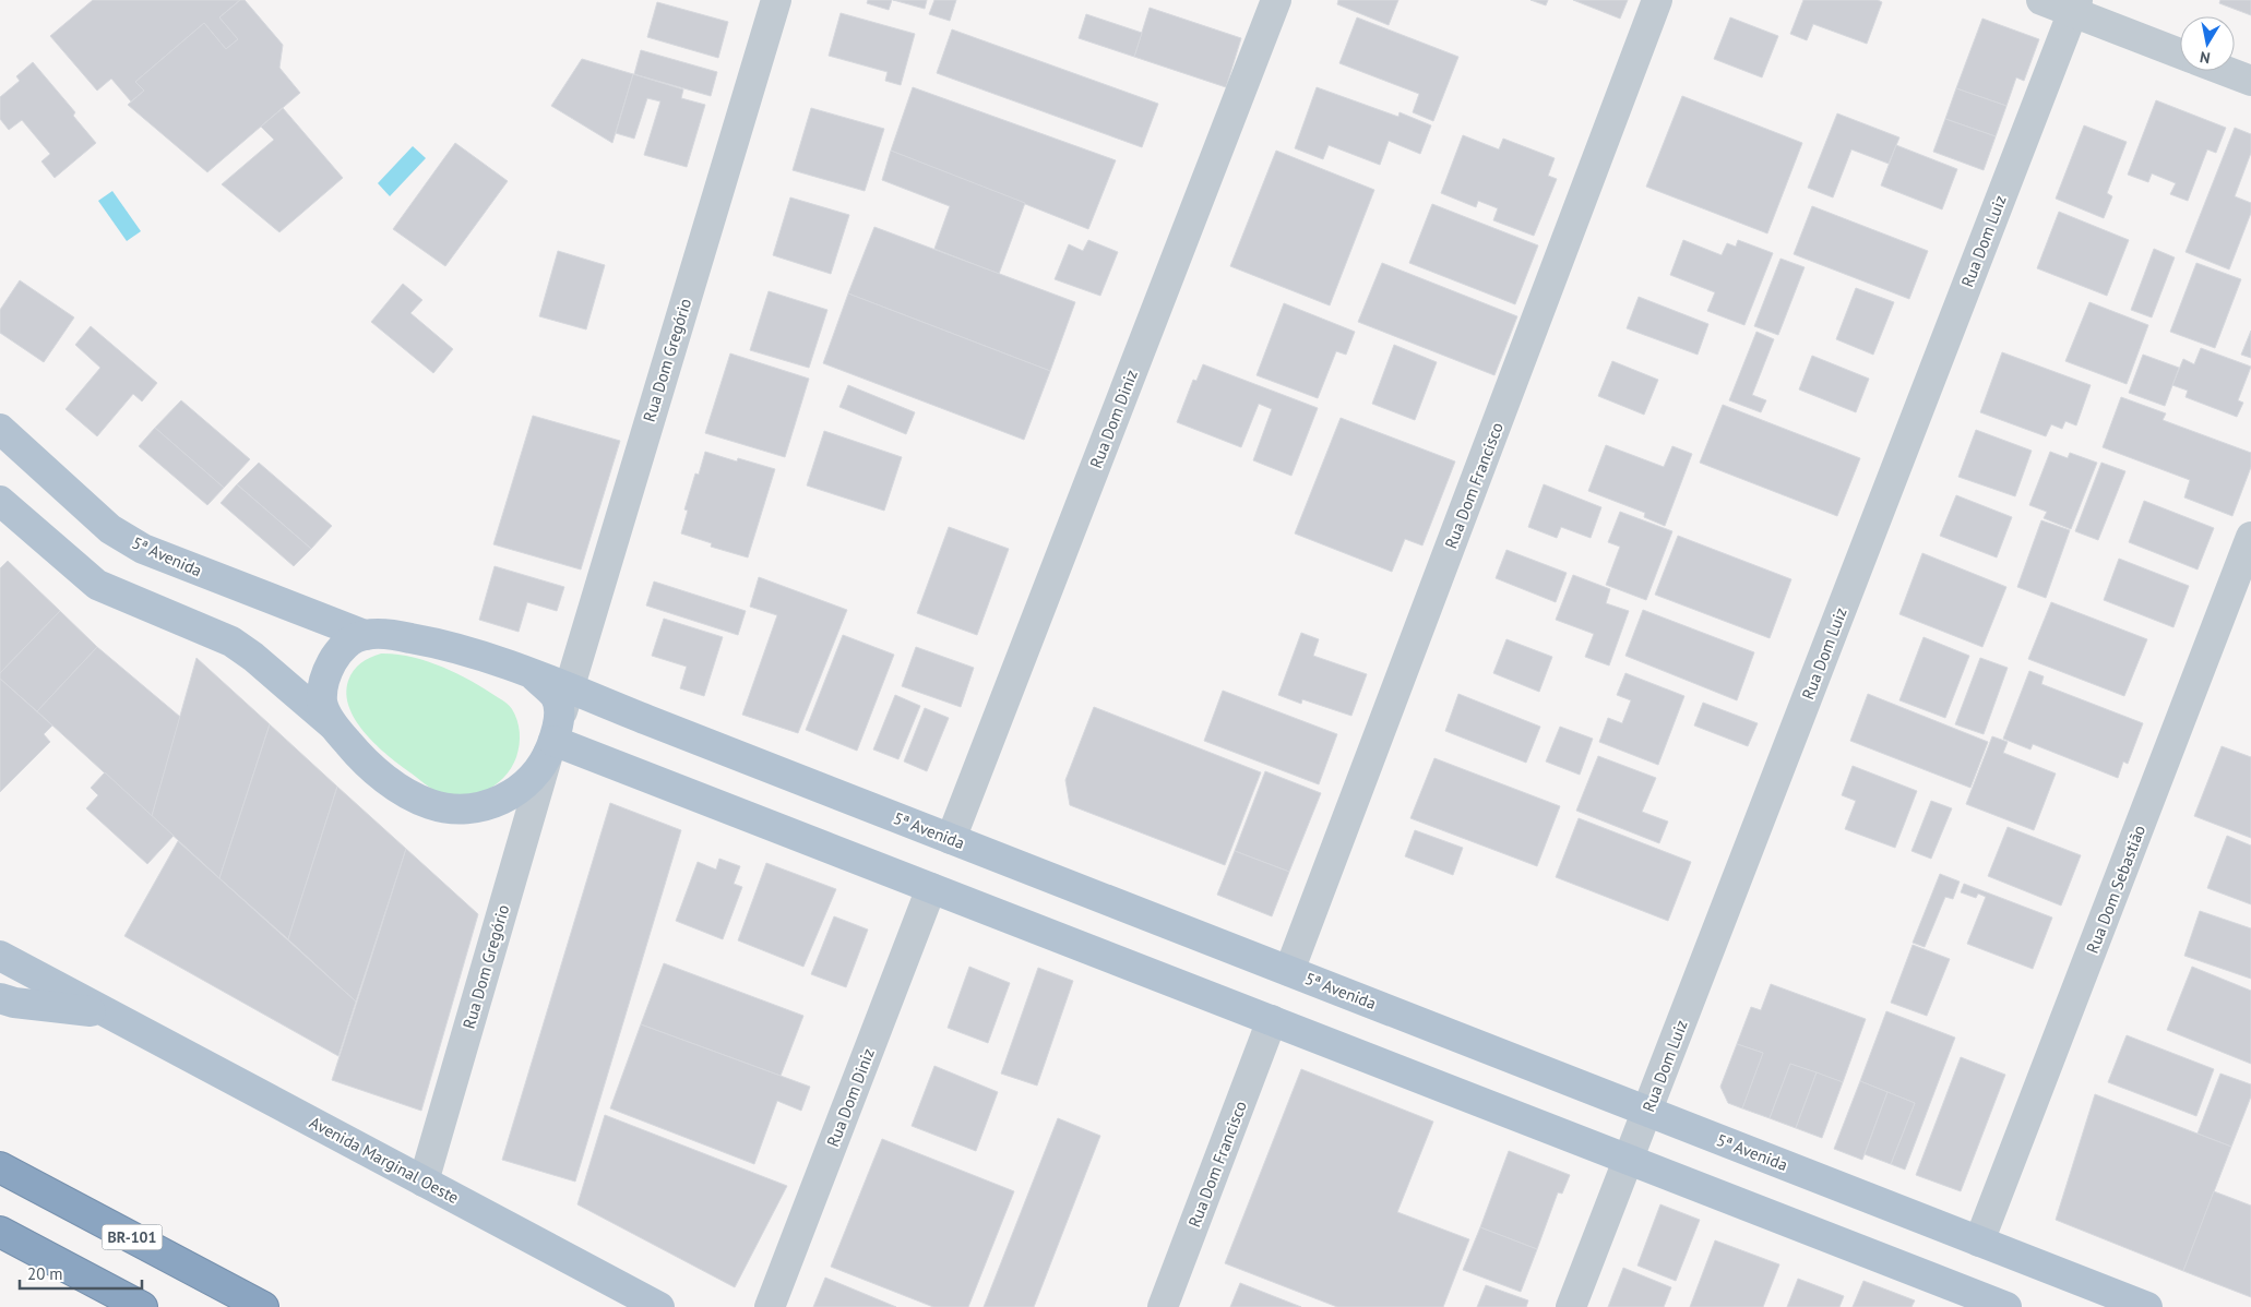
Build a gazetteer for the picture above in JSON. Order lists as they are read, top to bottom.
{
  "streets": {
    "highway": ["BR-101"],
    "main road": ["5ª Avenida", "Avenida Marginal Oeste"],
    "street": [
      "Rua Dom Luiz",
      "Rua Dom Gregório",
      "Rua Dom Diniz",
      "Rua Dom Francisco",
      "Rua Dom Sebastião"
    ]
  },
  "crossings": [
    ["Rua Dom Luiz", "5ª Avenida"],
    ["Rua Dom Gregório", "5ª Avenida"],
    ["Rua Dom Gregório", "Avenida Marginal Oeste"],
    ["Rua Dom Diniz", "5ª Avenida"],
    ["Rua Dom Francisco", "5ª Avenida"],
    ["5ª Avenida", "Rua Dom Sebastião"]
  ],
  "scale_bar": "20 m",
  "north": "bottom"
}
